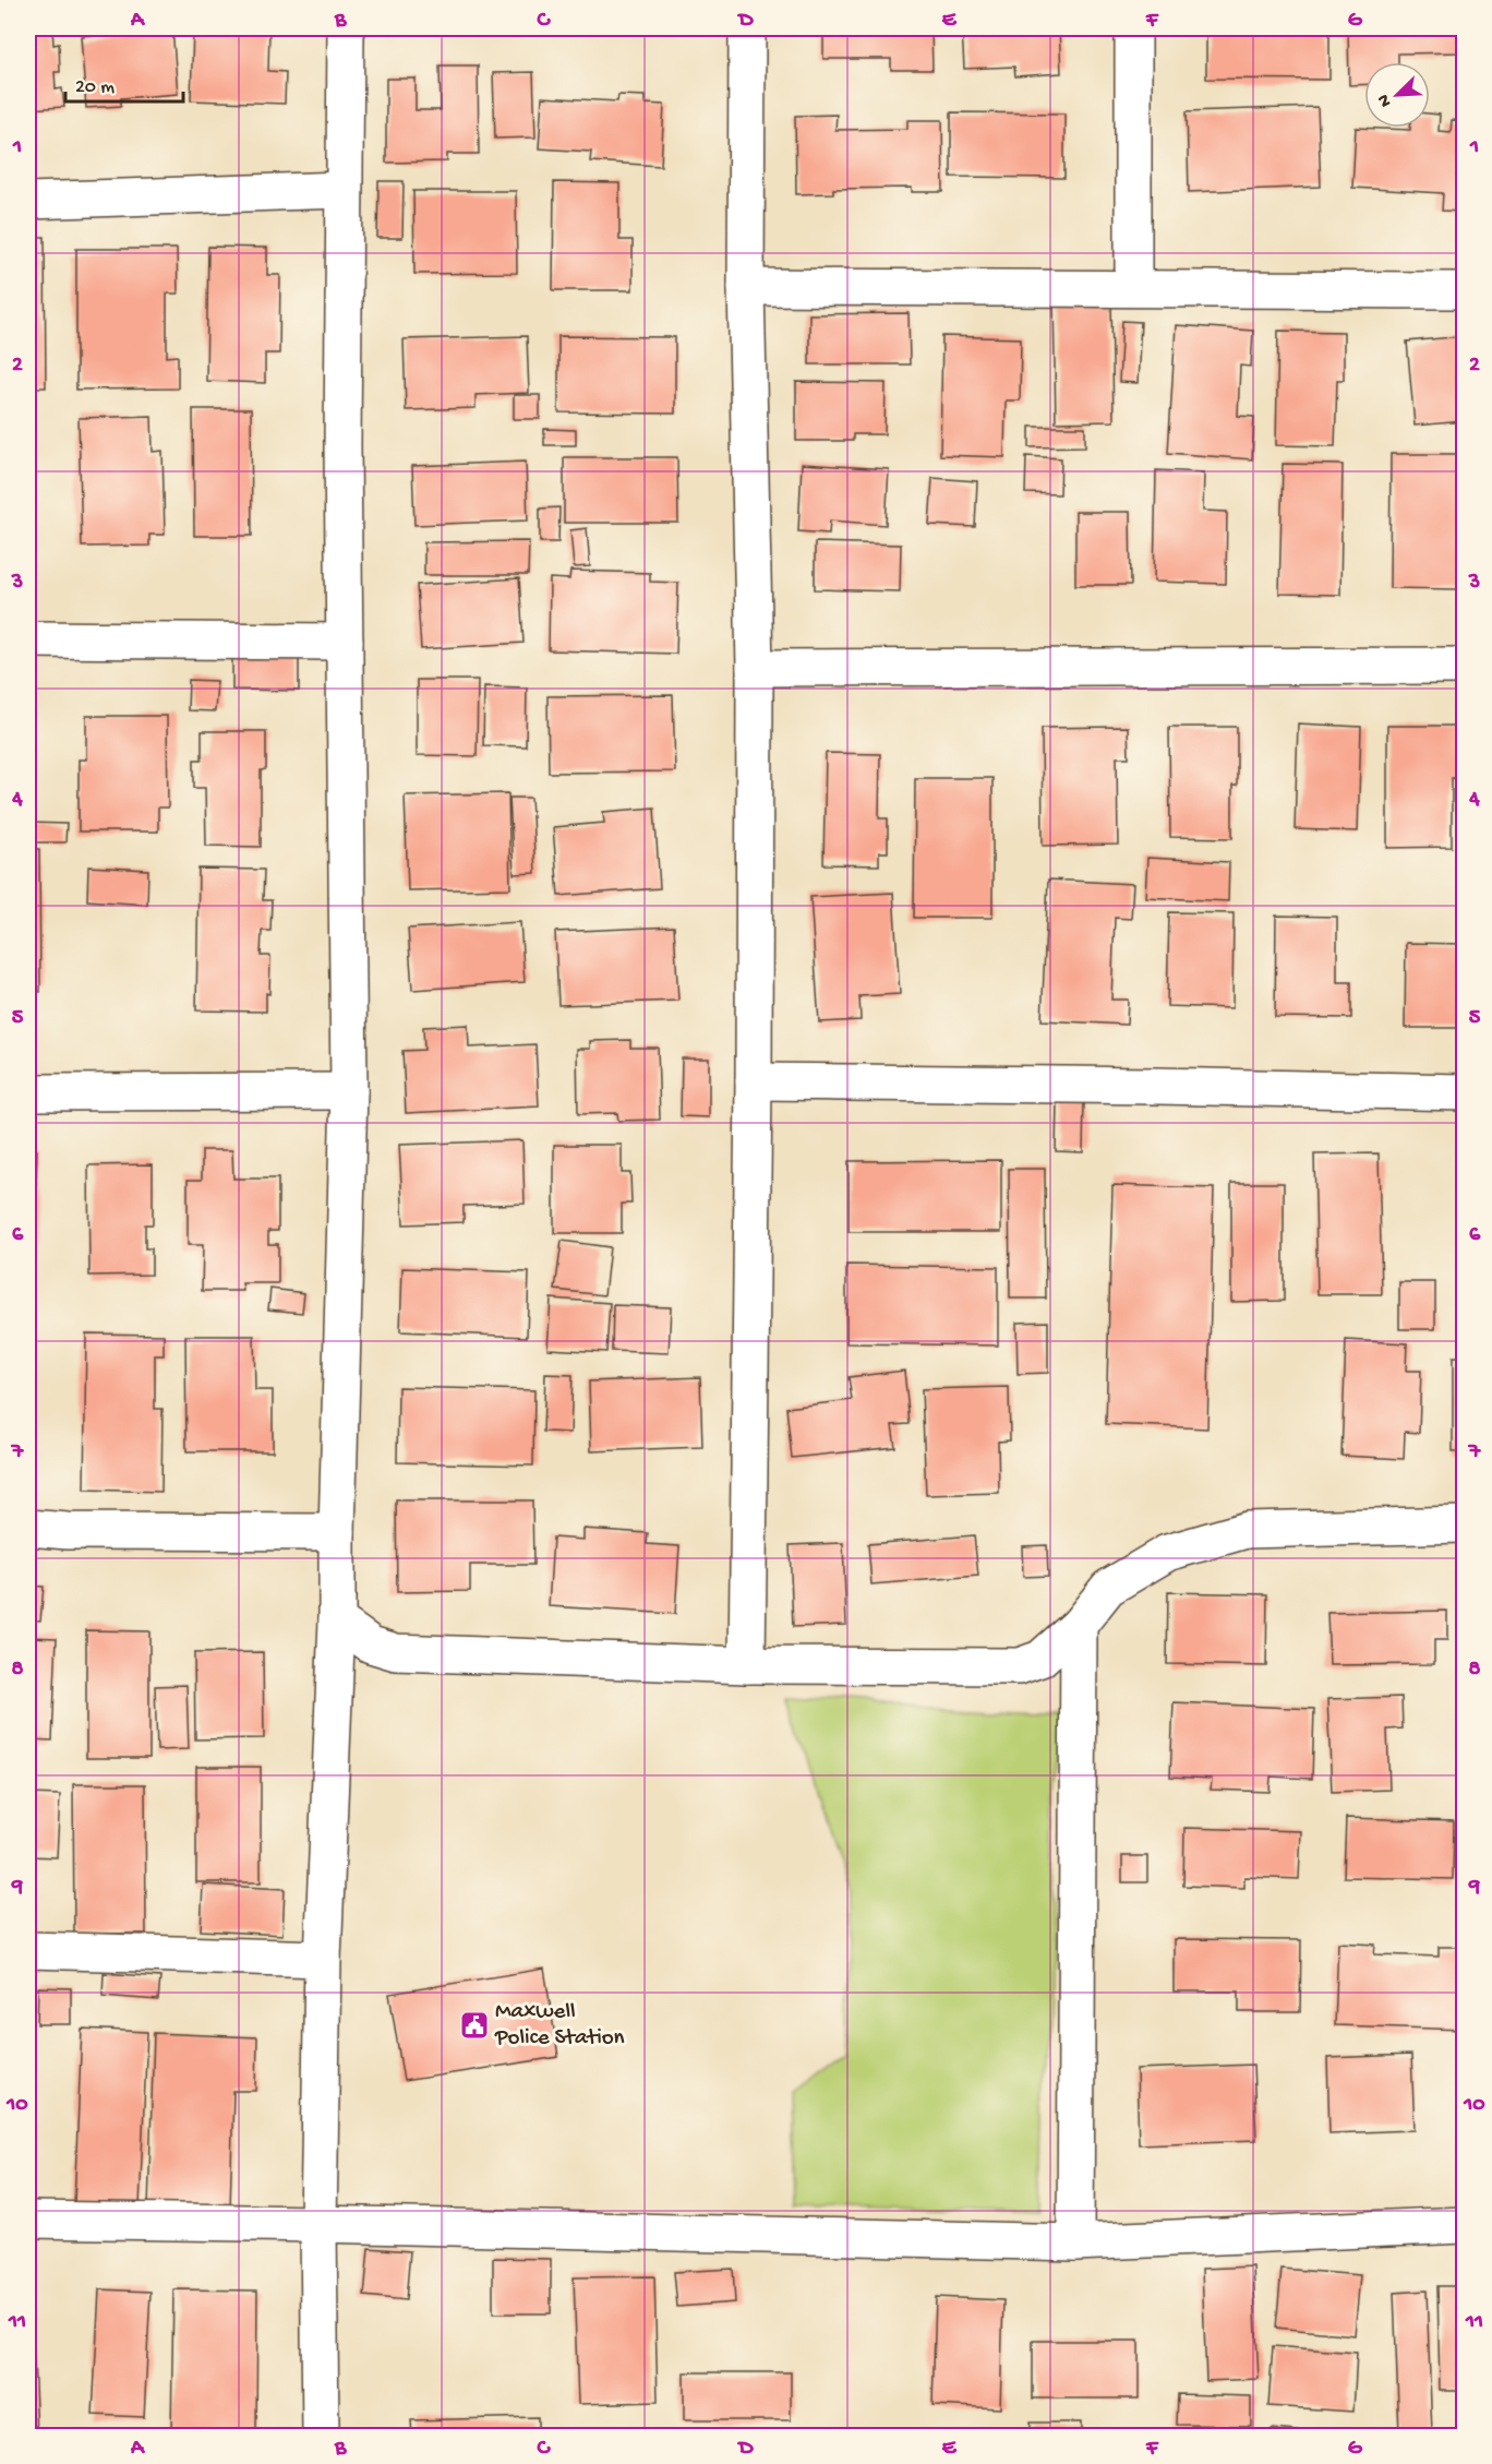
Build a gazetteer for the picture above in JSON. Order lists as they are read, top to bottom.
{
  "places": {
    "public building": ["Maxwell Police Station"]
  },
  "scale_bar": "20 m",
  "north": "bottom left",
  "grid": {
    "columns": [
      "A",
      "B",
      "C",
      "D",
      "E",
      "F",
      "G"
    ],
    "rows": [
      "1",
      "2",
      "3",
      "4",
      "5",
      "6",
      "7",
      "8",
      "9",
      "10",
      "11"
    ]
  }
}
